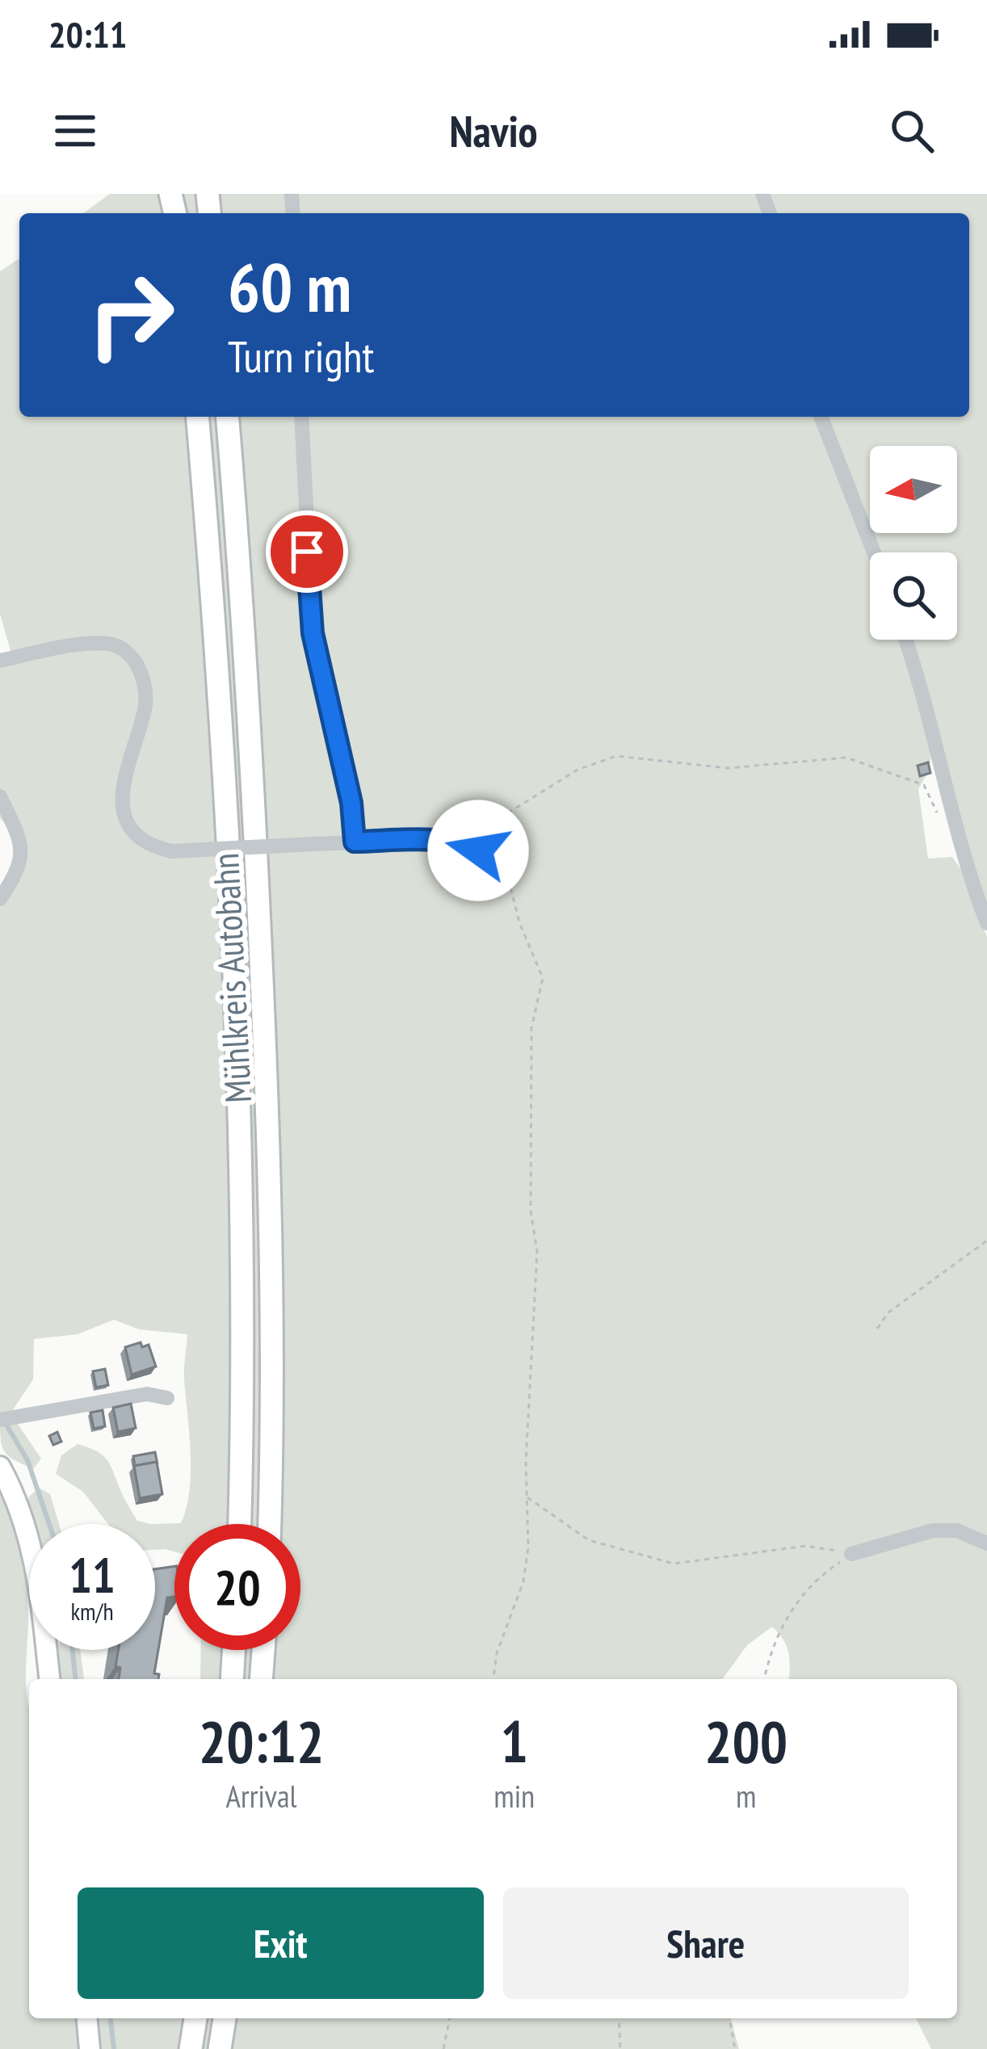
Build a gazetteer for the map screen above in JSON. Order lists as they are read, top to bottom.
{
  "streets": {
    "highway": ["Mühlkreis Autobahn"]
  },
  "north": "left",
  "page": {
    "status": "20:11",
    "header": "Navio",
    "turn": ["60 m", "Turn right"],
    "speed": "11 km/h",
    "limit": "20",
    "eta": [
      "20:12",
      "Arrival",
      "1",
      "min",
      "200",
      "m"
    ],
    "buttons": ["Exit", "Share"]
  }
}
